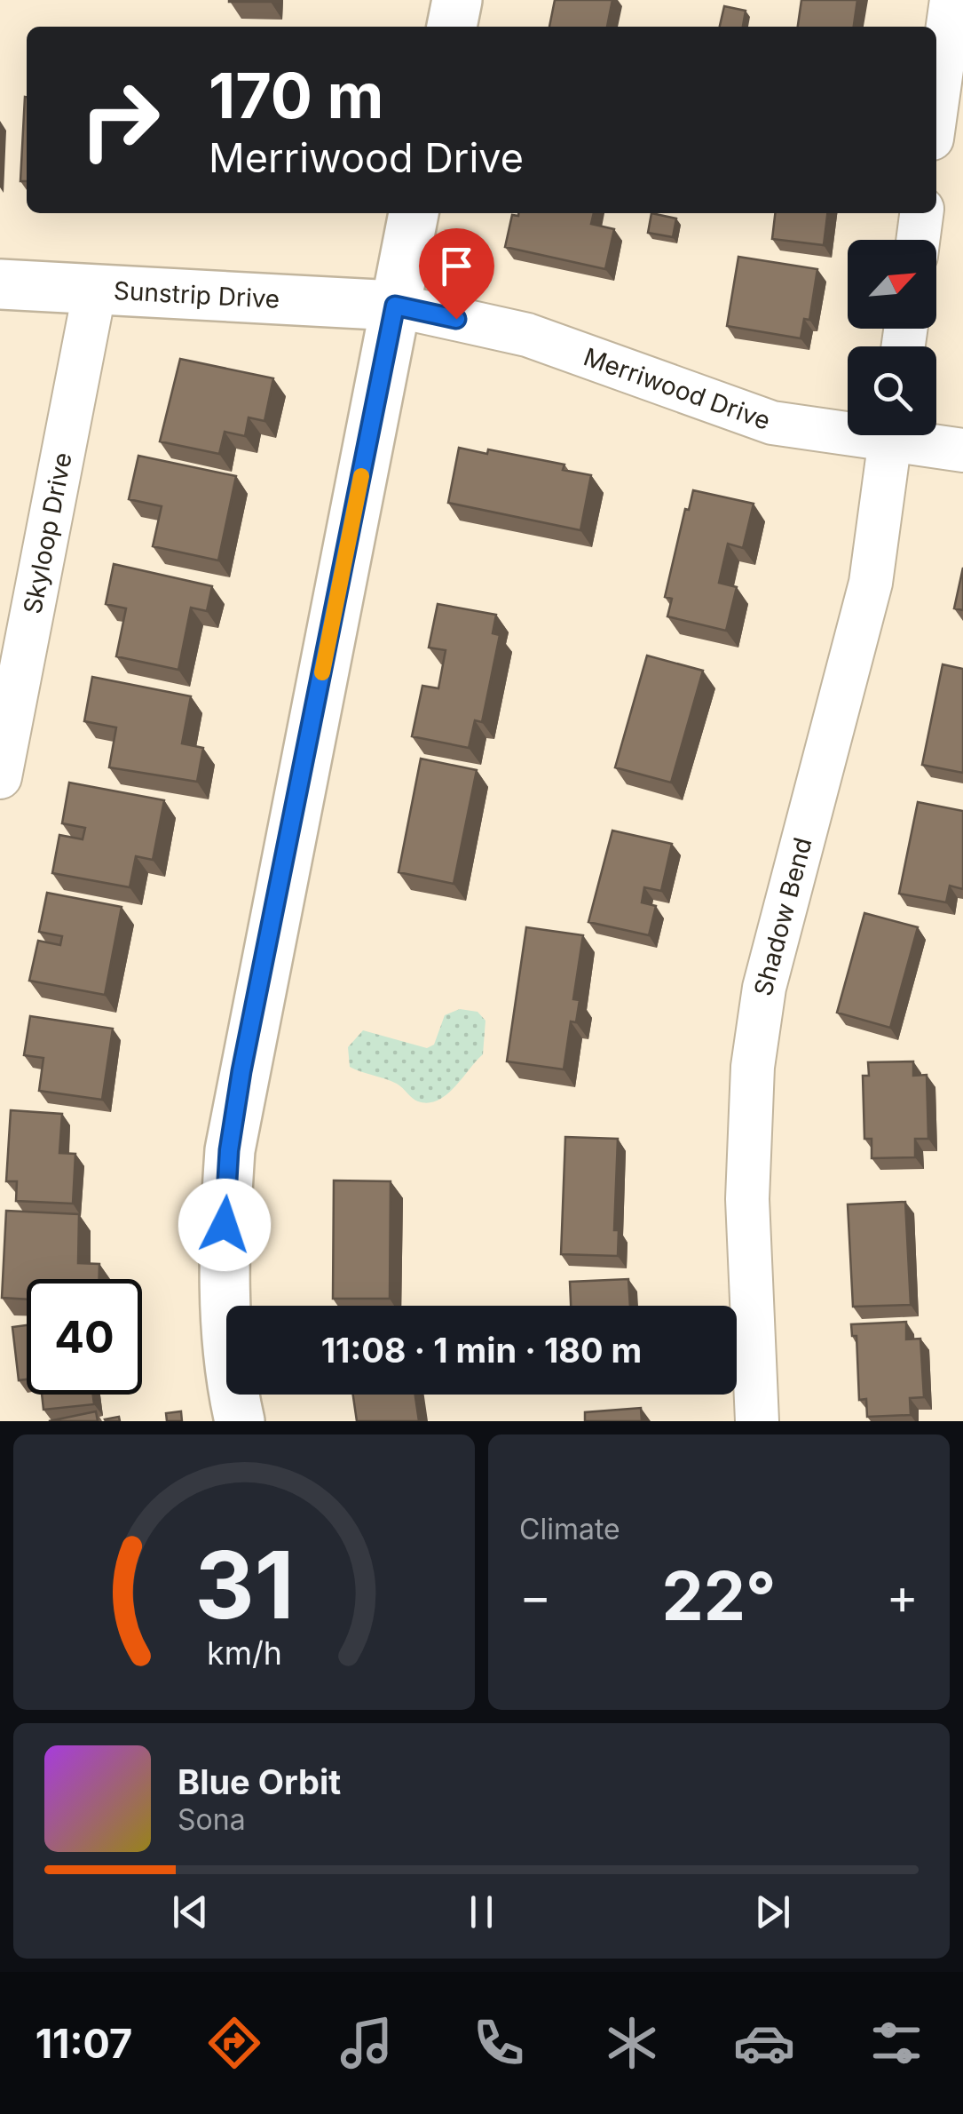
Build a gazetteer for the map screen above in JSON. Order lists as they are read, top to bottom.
{
  "streets": {
    "street": [
      "Sunstrip Drive",
      "Merriwood Drive",
      "Skyloop Drive",
      "Shadow Bend"
    ]
  },
  "crossings": [
    ["Sunstrip Drive", "Merriwood Drive"],
    ["Sunstrip Drive", "Skyloop Drive"]
  ],
  "north": "top right",
  "page": {
    "turn": ["170 m", "Merriwood Drive"],
    "limit": "40",
    "trip": "11:08 · 1 min · 180 m",
    "tile": "Climate",
    "heat": ["−", "22°", "+"],
    "song": ["Blue Orbit", "Sona"],
    "tabs": "11:07",
    "gauge": ["31", "km/h"]
  }
}
